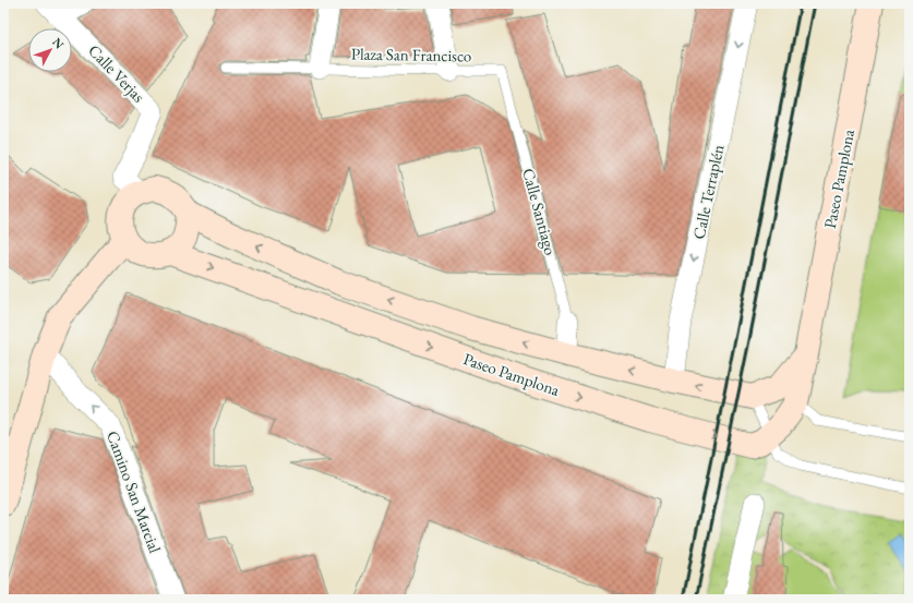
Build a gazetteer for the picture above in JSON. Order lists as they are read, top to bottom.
{
  "streets": {
    "main road": ["Paseo Pamplona"],
    "street": [
      "Calle Verjas",
      "Calle Terraplén",
      "Calle Santiago",
      "Camino San Marcial"
    ],
    "lane": ["Plaza San Francisco"]
  },
  "crossings": [
    ["Plaza San Francisco", "Calle Santiago"],
    ["Calle Verjas", "Paseo Pamplona"],
    ["Paseo Pamplona", "Calle Terraplén"],
    ["Paseo Pamplona", "Calle Santiago"]
  ],
  "one_way": ["Calle Terraplén", "Camino San Marcial"],
  "north": "top right"
}
